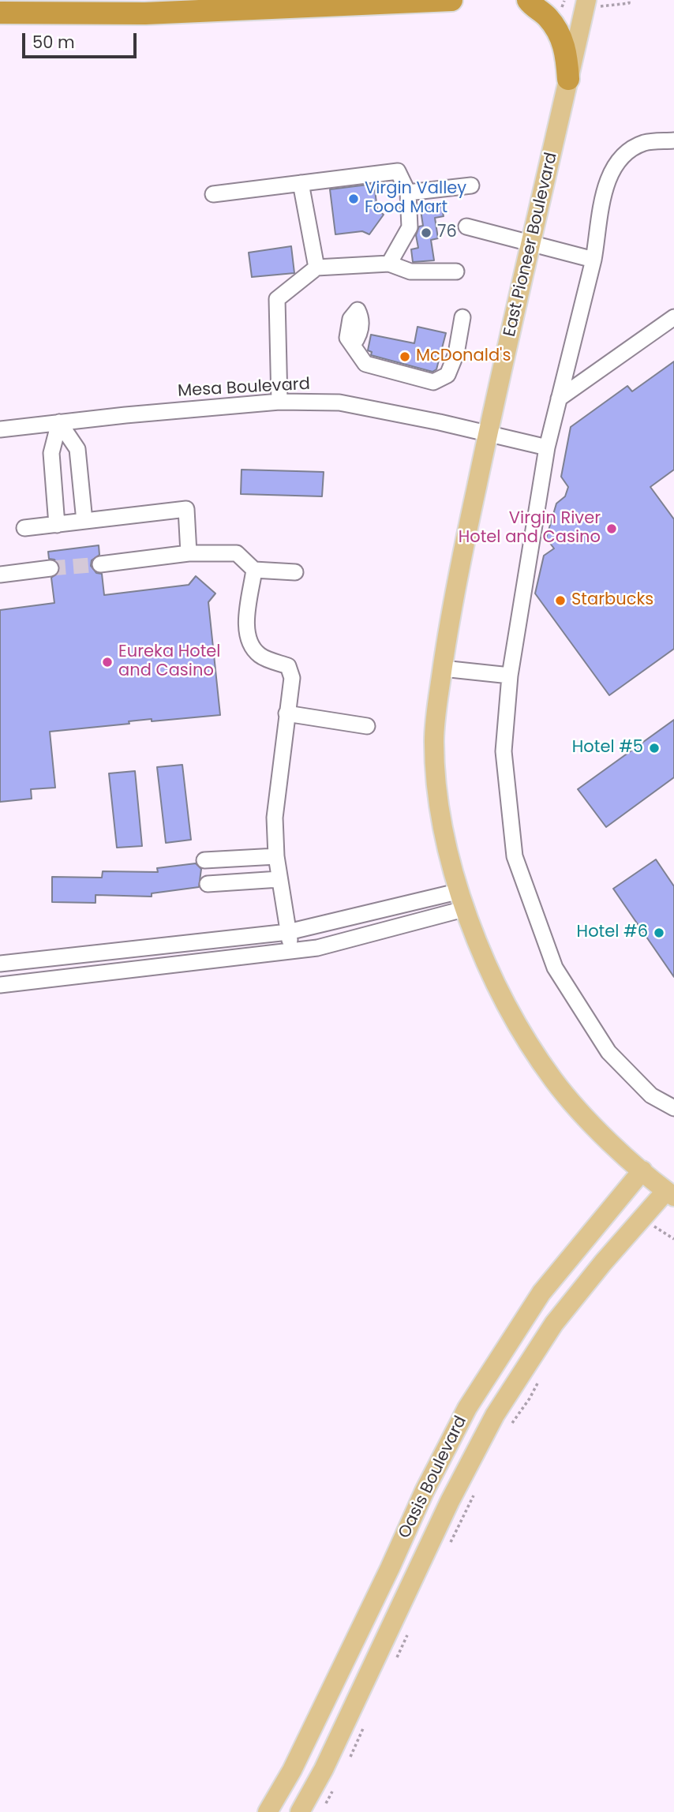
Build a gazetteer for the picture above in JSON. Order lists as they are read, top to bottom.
{
  "streets": {
    "main road": ["East Pioneer Boulevard", "Oasis Boulevard"],
    "street": ["Mesa Boulevard"]
  },
  "crossings": [
    ["East Pioneer Boulevard", "Mesa Boulevard"],
    ["East Pioneer Boulevard", "Oasis Boulevard"]
  ],
  "places": [
    "Virgin Valley Food Mart",
    "76",
    "McDonald's",
    "Virgin River Hotel and Casino",
    "Starbucks",
    "Eureka Hotel and Casino",
    "Hotel #5",
    "Hotel #6"
  ],
  "scale_bar": "50 m"
}
